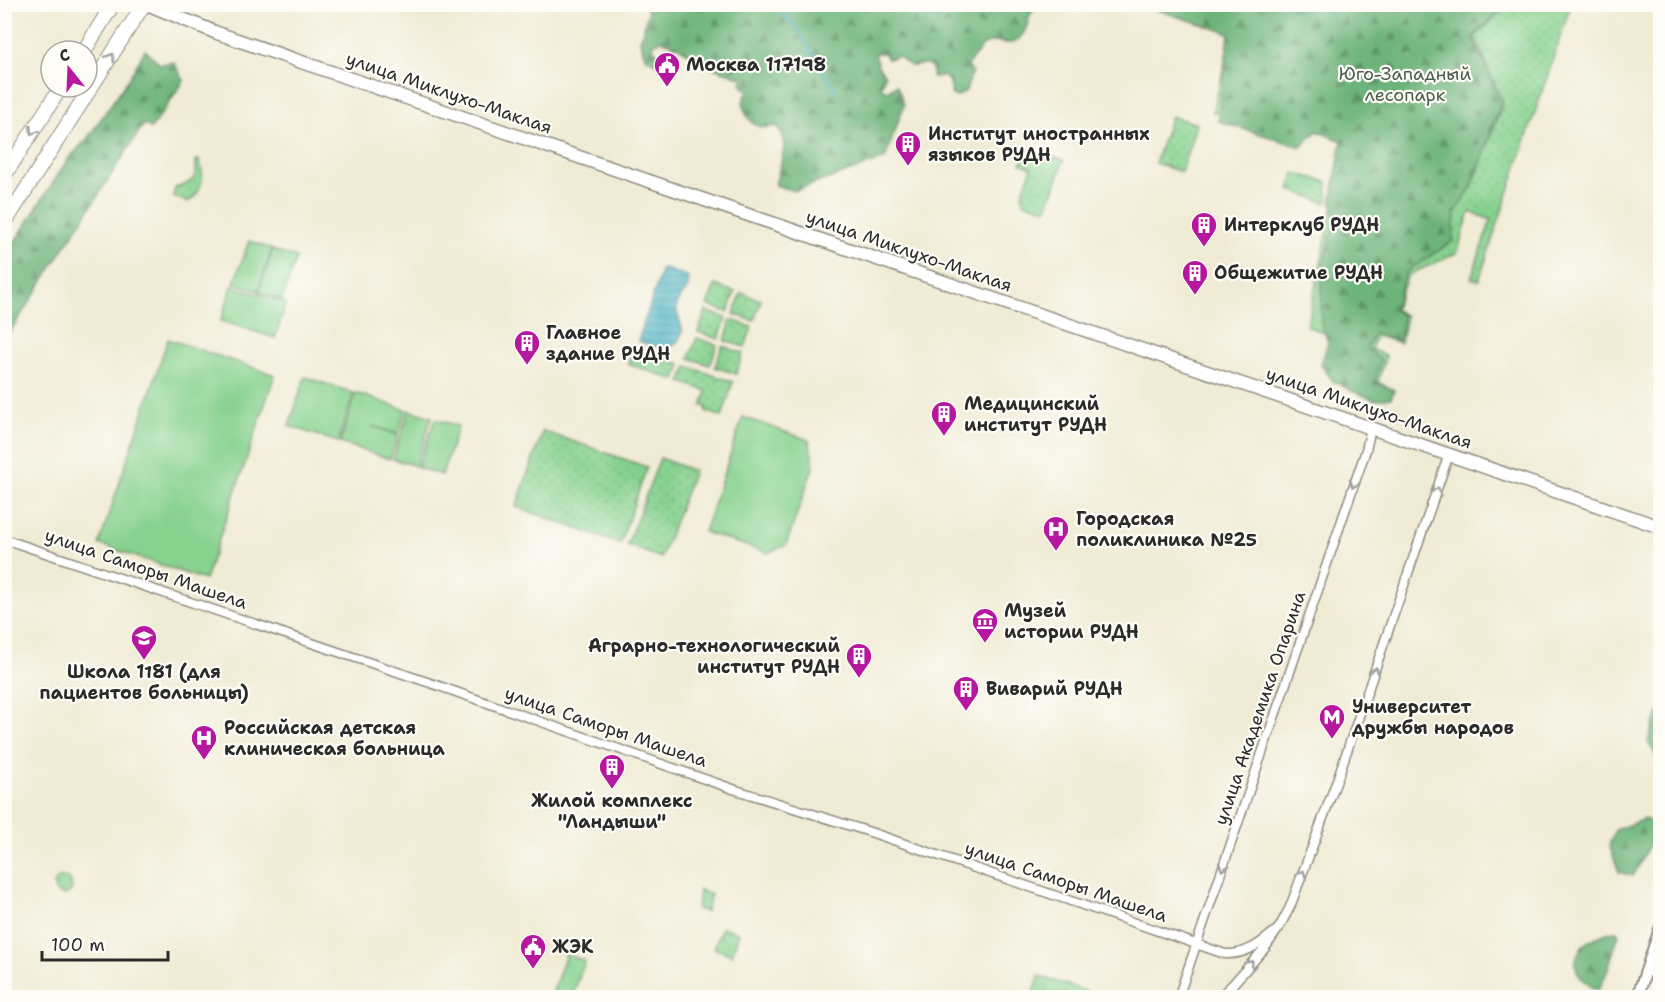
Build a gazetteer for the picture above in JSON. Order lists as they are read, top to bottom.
{
  "streets": {
    "main road": ["улица Миклухо-Маклая"],
    "street": ["улица Саморы Машела", "улица Академика Опарина"]
  },
  "crossings": [
    ["улица Миклухо-Маклая", "улица Академика Опарина"],
    ["улица Саморы Машела", "улица Академика Опарина"]
  ],
  "one_way": ["улица Академика Опарина"],
  "parks": ["Юго-Западный лесопарк"],
  "places": {
    "public building": ["Москва 117198", "ЖЭК"],
    "building": [
      "Институт иностранных языков РУДН",
      "Интерклуб РУДН",
      "Общежитие РУДН",
      "Главное здание РУДН",
      "Медицинский институт РУДН",
      "Аграрно-технологический институт РУДН",
      "Виварий РУДН",
      "Жилой комплекс \"Ландыши\""
    ],
    "hospital": ["Городская поликлиника №25", "Российская детская клиническая больница"],
    "museum": ["Музей истории РУДН"],
    "school or university": ["Школа 1181 (для пациентов больницы)"],
    "metro station": ["Университет дружбы народов"]
  },
  "scale_bar": "100 m",
  "north": "top"
}
